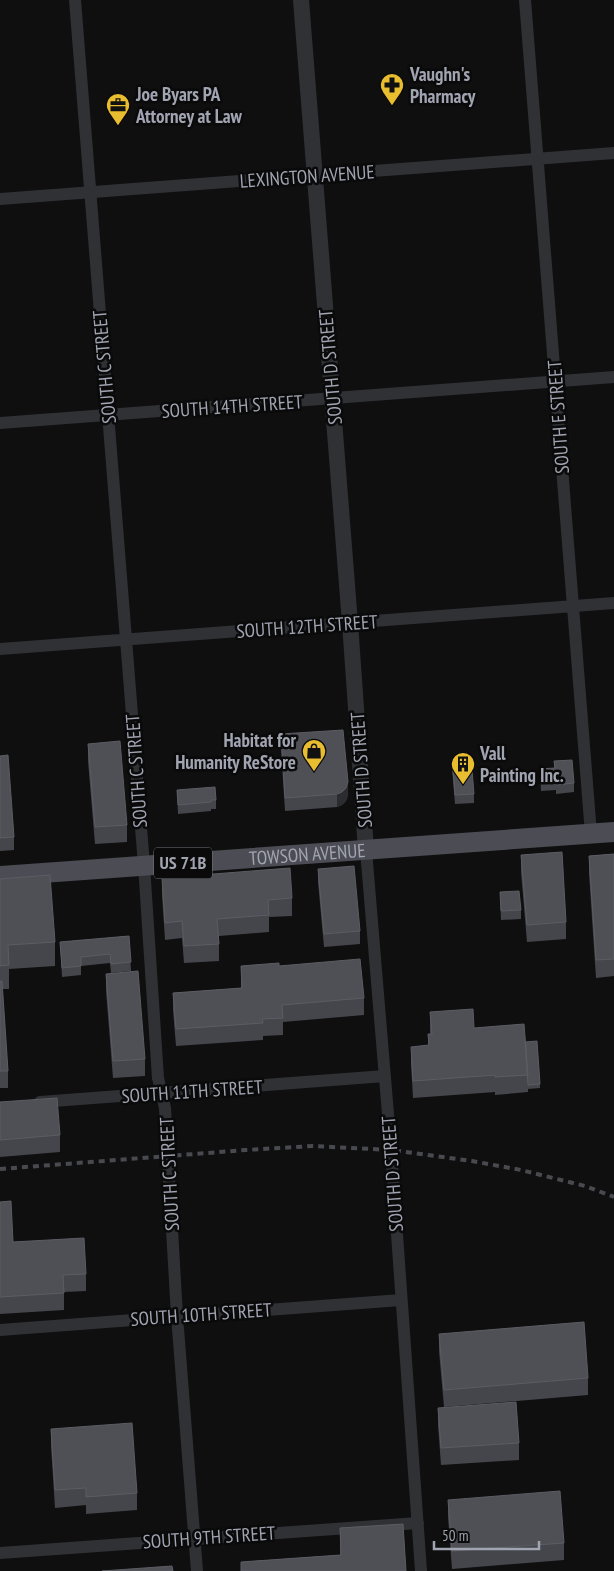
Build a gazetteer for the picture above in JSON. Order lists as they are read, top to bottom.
{
  "streets": {
    "main road": ["TOWSON AVENUE", "US 71B"],
    "street": [
      "LEXINGTON AVENUE",
      "SOUTH C STREET",
      "SOUTH D STREET",
      "SOUTH 14TH STREET",
      "SOUTH E STREET",
      "SOUTH 12TH STREET",
      "SOUTH 11TH STREET",
      "SOUTH 10TH STREET",
      "SOUTH 9TH STREET"
    ]
  },
  "crossings": [
    ["LEXINGTON AVENUE", "SOUTH C STREET"],
    ["LEXINGTON AVENUE", "SOUTH D STREET"],
    ["LEXINGTON AVENUE", "SOUTH E STREET"],
    ["SOUTH C STREET", "SOUTH 14TH STREET"],
    ["SOUTH C STREET", "SOUTH 12TH STREET"],
    ["SOUTH C STREET", "TOWSON AVENUE"],
    ["SOUTH C STREET", "SOUTH 11TH STREET"],
    ["SOUTH C STREET", "SOUTH 10TH STREET"],
    ["SOUTH C STREET", "SOUTH 9TH STREET"],
    ["SOUTH D STREET", "SOUTH 14TH STREET"],
    ["SOUTH D STREET", "SOUTH 12TH STREET"],
    ["SOUTH D STREET", "TOWSON AVENUE"],
    ["SOUTH D STREET", "SOUTH 11TH STREET"],
    ["SOUTH D STREET", "SOUTH 10TH STREET"],
    ["SOUTH D STREET", "SOUTH 9TH STREET"],
    ["SOUTH 14TH STREET", "SOUTH E STREET"],
    ["SOUTH E STREET", "SOUTH 12TH STREET"],
    ["SOUTH E STREET", "TOWSON AVENUE"]
  ],
  "places": {
    "pharmacy": ["Vaughn's Pharmacy"],
    "office": ["Joe Byars PA Attorney at Law"],
    "shop": ["Habitat for Humanity ReStore"],
    "building": ["Vall Painting Inc."]
  },
  "scale_bar": "50 m"
}
